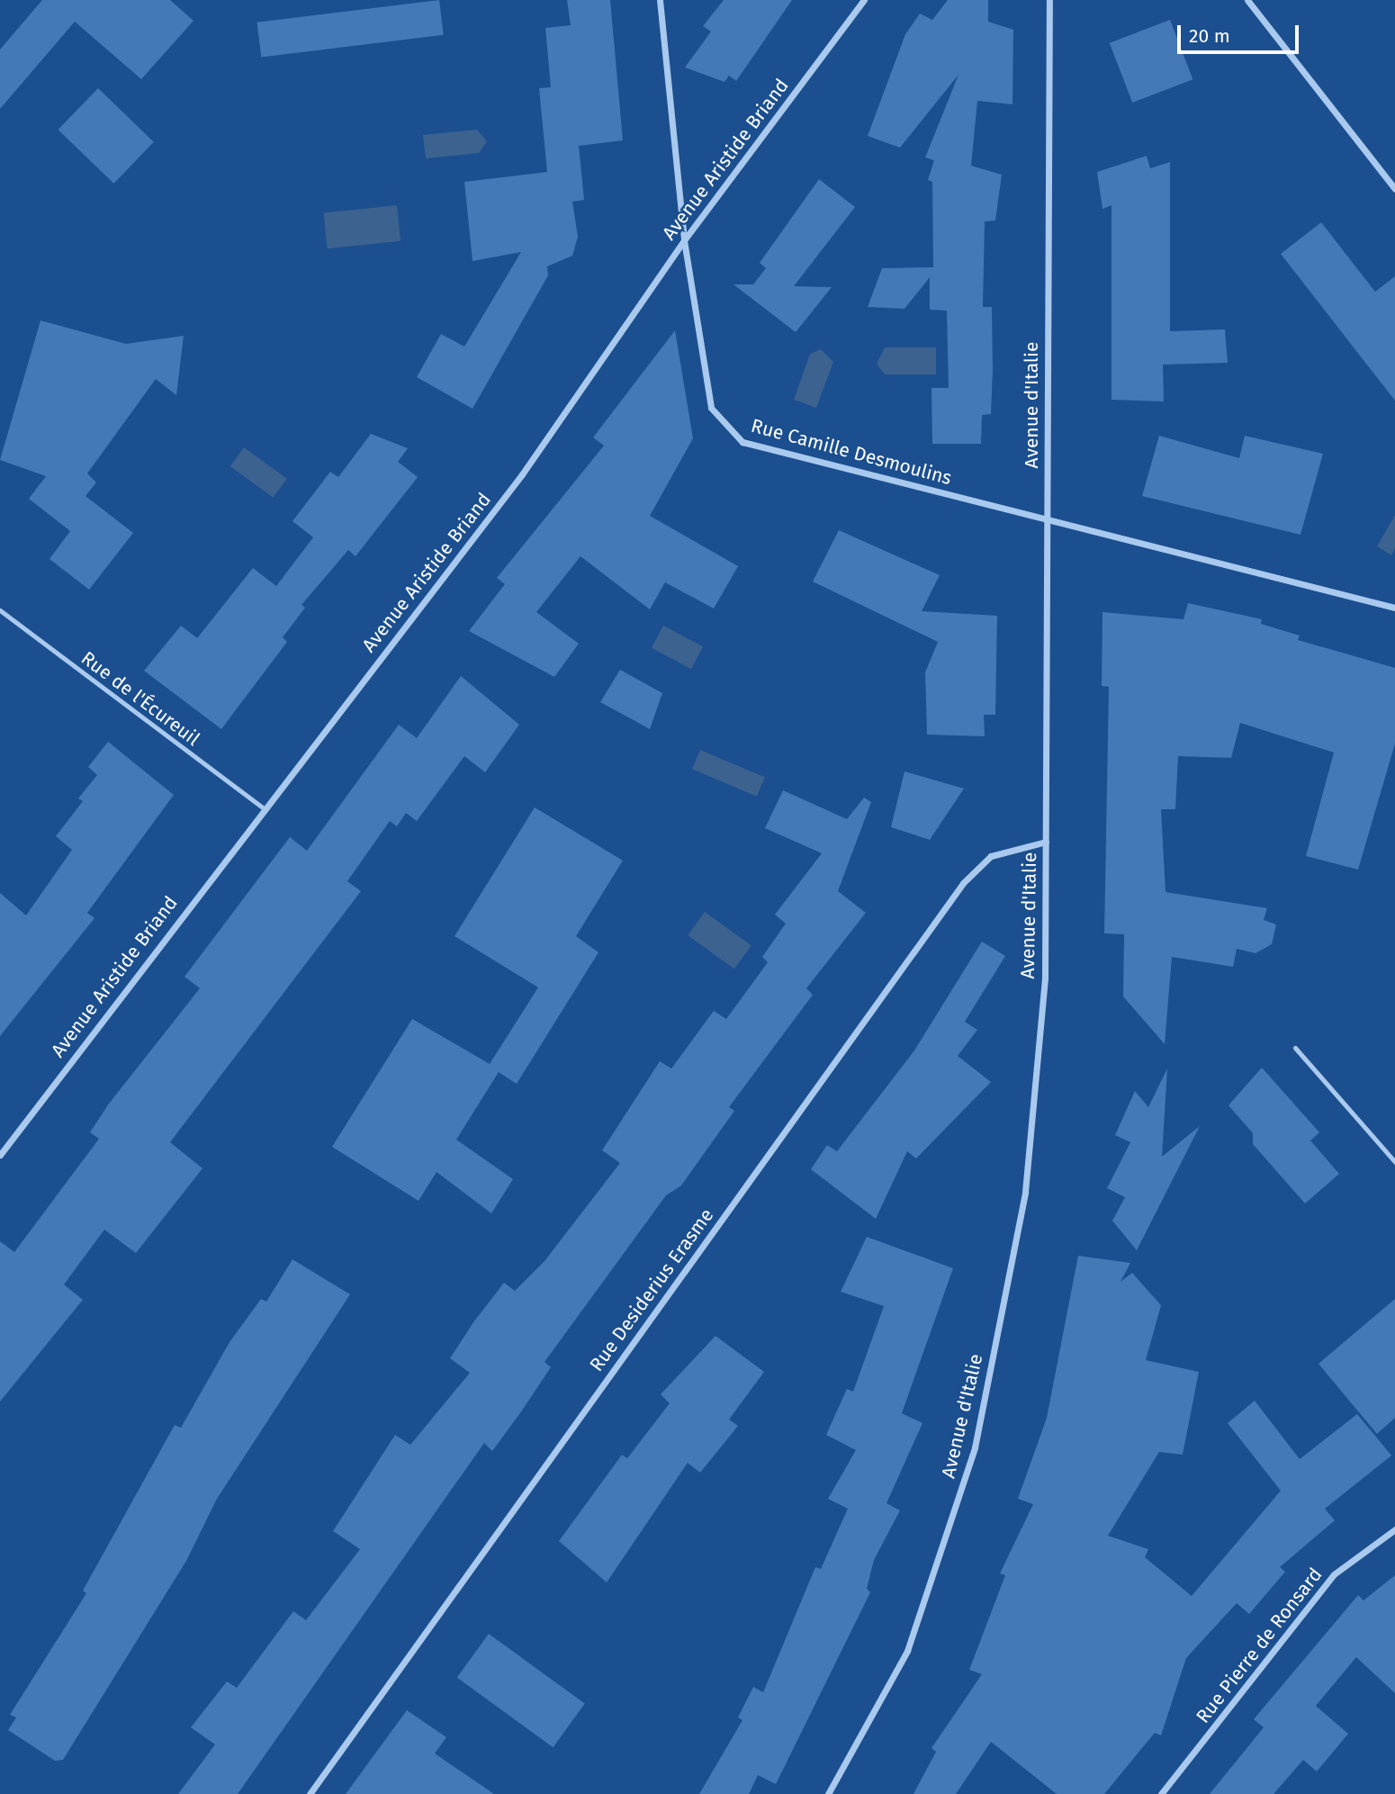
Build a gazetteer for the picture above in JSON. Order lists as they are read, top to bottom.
{
  "streets": {
    "street": [
      "Avenue Aristide Briand",
      "Avenue d'Italie",
      "Rue Camille Desmoulins",
      "Rue Desiderius Erasme",
      "Rue Pierre de Ronsard"
    ],
    "lane": ["Rue de l'Écureuil"]
  },
  "crossings": [
    ["Avenue Aristide Briand", "Rue Camille Desmoulins"],
    ["Avenue Aristide Briand", "Rue de l'Écureuil"],
    ["Avenue d'Italie", "Rue Camille Desmoulins"],
    ["Avenue d'Italie", "Rue Desiderius Erasme"]
  ],
  "scale_bar": "20 m"
}
